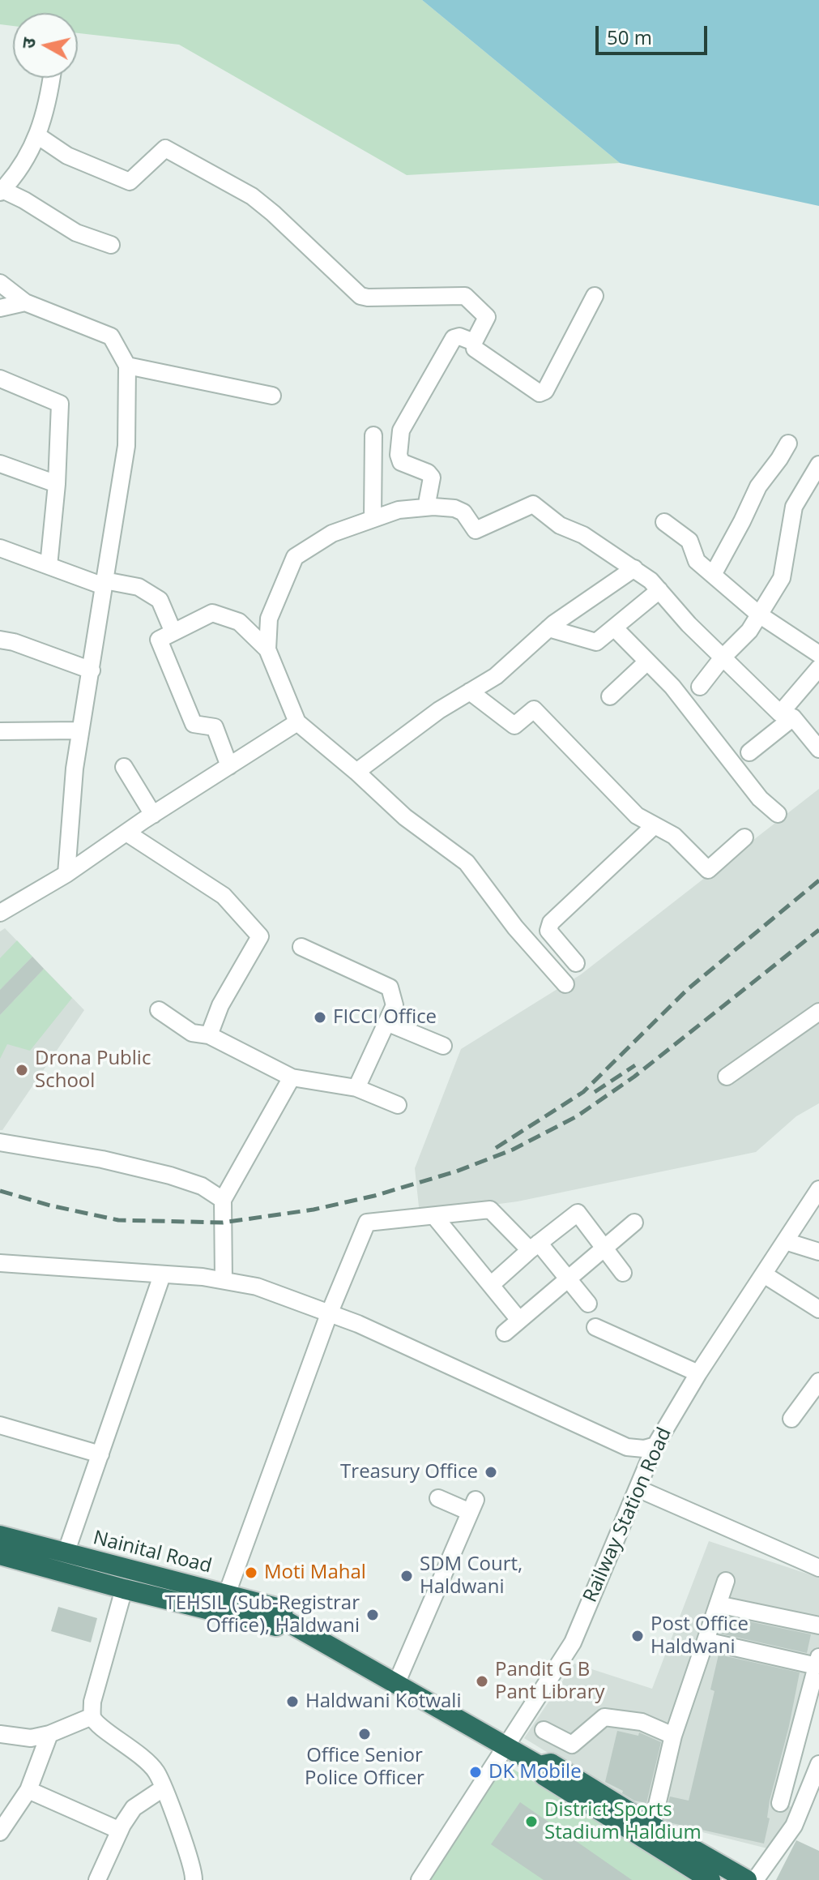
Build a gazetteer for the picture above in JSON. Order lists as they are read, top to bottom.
{
  "streets": {
    "highway": ["Nainital Road"],
    "street": ["Railway Station Road"]
  },
  "crossings": [
    ["Railway Station Road", "Nainital Road"]
  ],
  "places": [
    "FICCI Office",
    "Drona Public School",
    "Treasury Office",
    "Moti Mahal",
    "SDM Court, Haldwani",
    "TEHSIL (Sub-Registrar Office), Haldwani",
    "Post Office Haldwani",
    "Pandit G B Pant Library",
    "Haldwani Kotwali",
    "Office Senior Police Officer",
    "DK Mobile",
    "District Sports Stadium Haldium"
  ],
  "scale_bar": "50 m",
  "north": "left"
}
